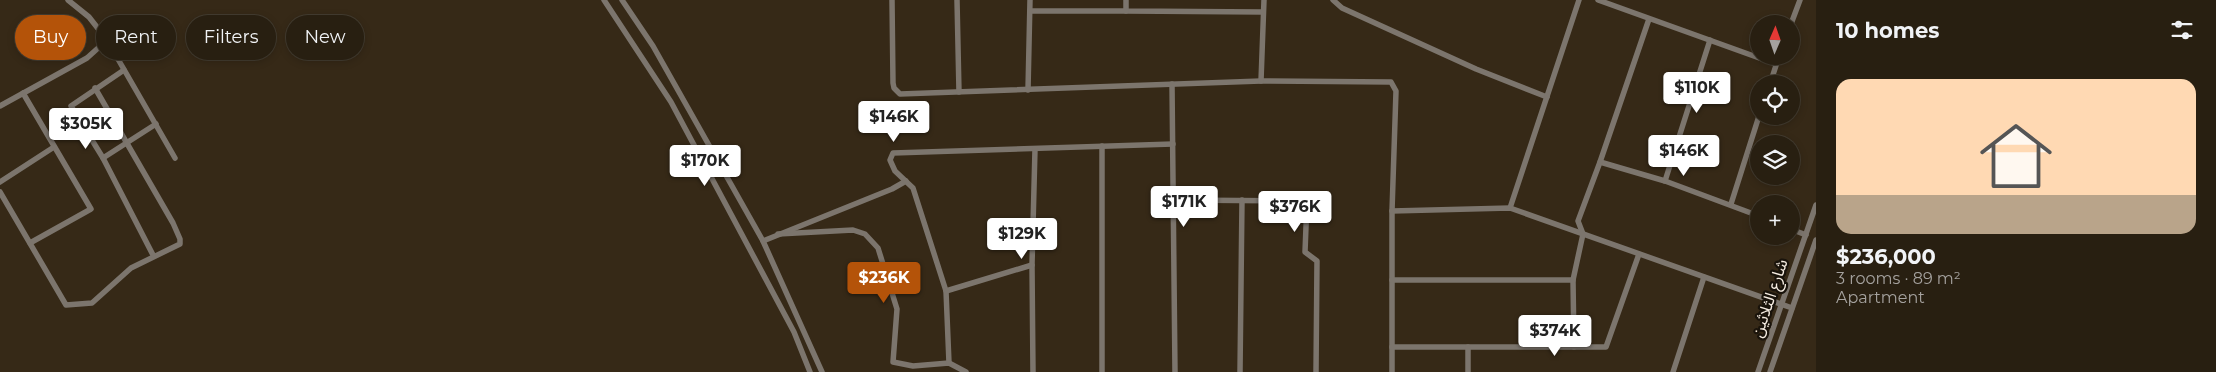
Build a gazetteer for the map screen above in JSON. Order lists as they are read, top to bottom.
{
  "streets": {
    "street": ["شارع الثلاثين"]
  },
  "north": "top",
  "page": {
    "heading": "10 homes",
    "map_buttons": "+",
    "chip": [
      "Buy",
      "Rent",
      "Filters",
      "New"
    ],
    "list": [
      {
        "name": "$236,000",
        "note": "3 rooms · 89 m² · Apartment"
      }
    ],
    "price": [
      "$110K",
      "$146K",
      "$305K",
      "$146K",
      "$170K",
      "$171K",
      "$376K",
      "$129K",
      "$236K",
      "$374K"
    ]
  }
}
